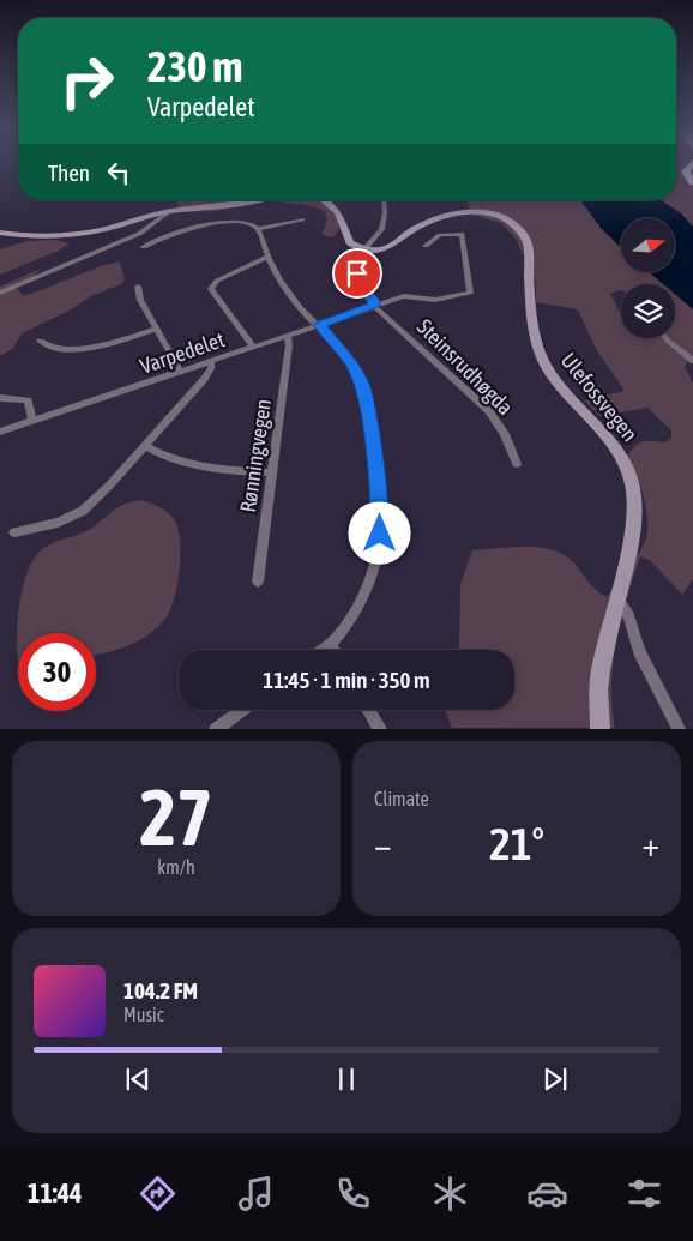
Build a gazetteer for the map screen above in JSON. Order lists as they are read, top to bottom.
{
  "streets": {
    "street": [
      "Varpedelet",
      "Steinsrudhøgda",
      "Ulefossvegen",
      "Rønningvegen"
    ]
  },
  "crossings": [
    ["Varpedelet", "Steinsrudhøgda"],
    ["Varpedelet", "Rønningvegen"]
  ],
  "north": "right",
  "page": {
    "turn": ["230 m", "Varpedelet"],
    "then": "Then",
    "limit": "30",
    "trip": "11:45 · 1 min · 350 m",
    "tile": [
      ["27", "km/h"],
      "Climate"
    ],
    "heat": ["−", "21°", "+"],
    "song": ["104.2 FM", "Music"],
    "tabs": "11:44"
  }
}
